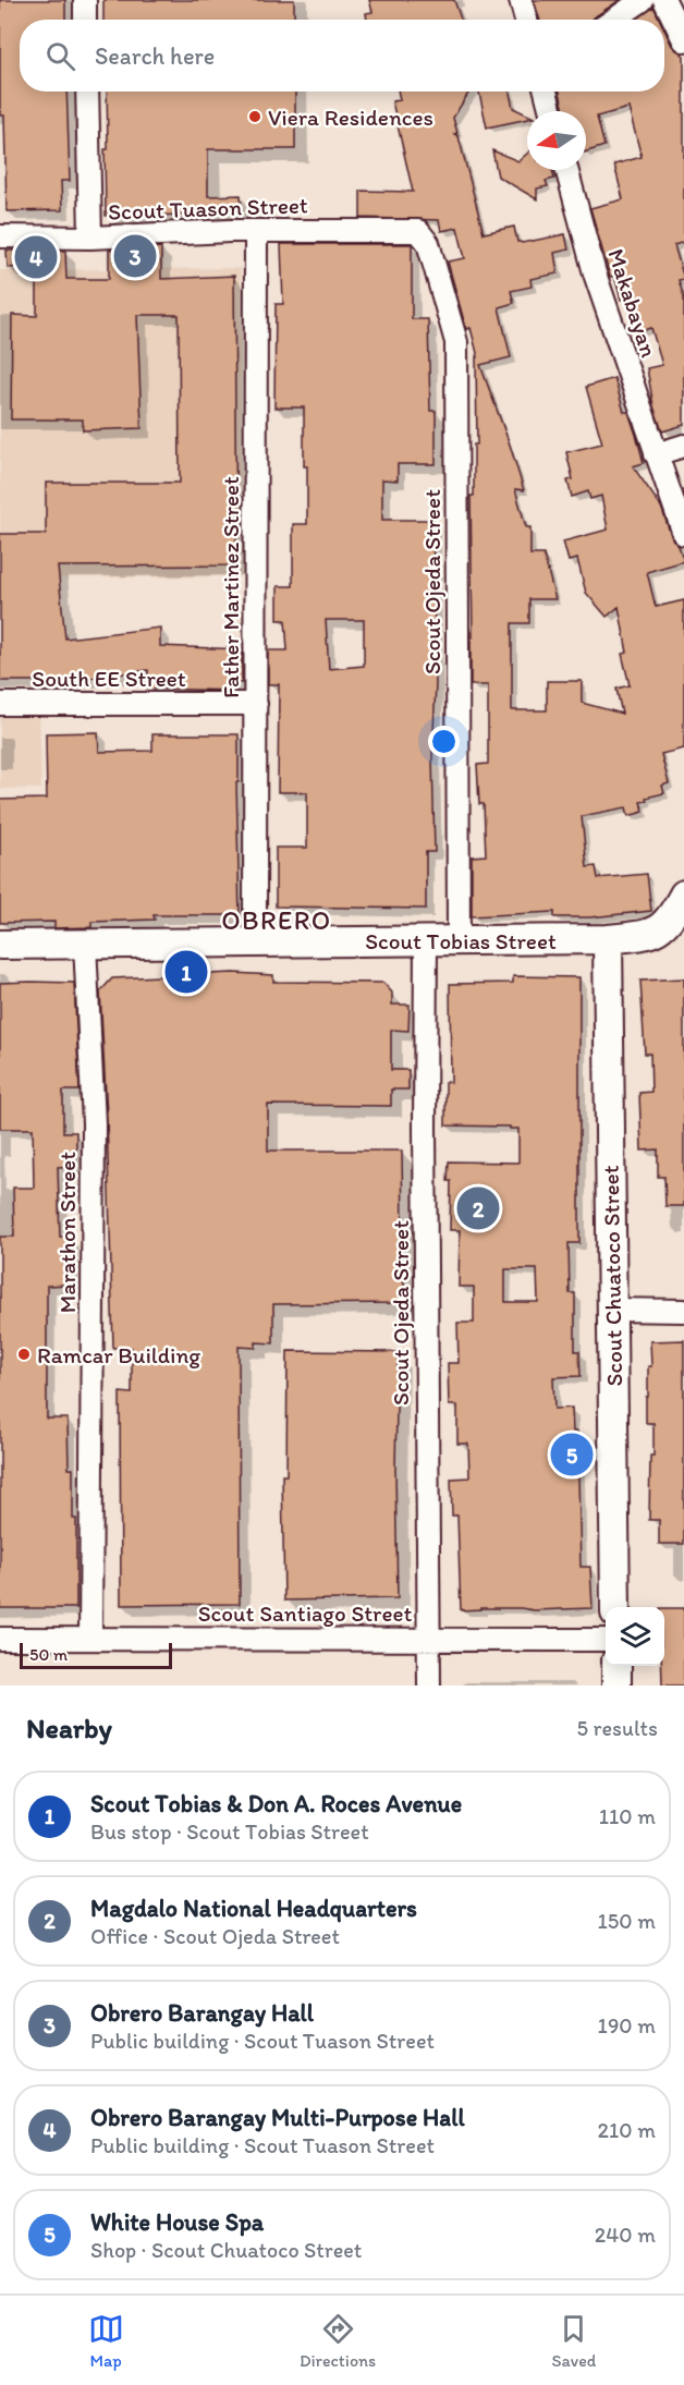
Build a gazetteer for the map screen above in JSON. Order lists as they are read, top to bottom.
{
  "streets": {
    "street": [
      "Scout Tuason Street",
      "Makabayan",
      "Scout Ojeda Street",
      "Father Martinez Street",
      "South EE Street",
      "Scout Tobias Street",
      "Marathon Street",
      "Scout Chuatoco Street",
      "Scout Santiago Street"
    ]
  },
  "crossings": [
    ["Scout Tuason Street", "Scout Ojeda Street"],
    ["Scout Tuason Street", "Father Martinez Street"],
    ["Scout Ojeda Street", "Scout Tobias Street"],
    ["Scout Ojeda Street", "Scout Santiago Street"],
    ["Father Martinez Street", "South EE Street"],
    ["Father Martinez Street", "Scout Tobias Street"],
    ["Scout Tobias Street", "Marathon Street"],
    ["Scout Tobias Street", "Scout Chuatoco Street"],
    ["Marathon Street", "Scout Santiago Street"]
  ],
  "districts": ["OBRERO"],
  "places": ["Viera Residences", "Ramcar Building"],
  "scale_bar": "50 m",
  "north": "left",
  "page": {
    "search": "Search here",
    "pins": [
      "3",
      "4",
      "1",
      "2",
      "5"
    ],
    "scale": "50 m",
    "heading": ["Nearby", "5 results"],
    "list": [
      {
        "mark": "1",
        "name": "Scout Tobias & Don A. Roces Avenue",
        "note": "Bus stop · Scout Tobias Street",
        "value": "110 m"
      },
      {
        "mark": "2",
        "name": "Magdalo National Headquarters",
        "note": "Office · Scout Ojeda Street",
        "value": "150 m"
      },
      {
        "mark": "3",
        "name": "Obrero Barangay Hall",
        "note": "Public building · Scout Tuason Street",
        "value": "190 m"
      },
      {
        "mark": "4",
        "name": "Obrero Barangay Multi-Purpose Hall",
        "note": "Public building · Scout Tuason Street",
        "value": "210 m"
      },
      {
        "mark": "5",
        "name": "White House Spa",
        "note": "Shop · Scout Chuatoco Street",
        "value": "240 m"
      }
    ],
    "nav": ["Map", "Directions", "Saved"]
  }
}
